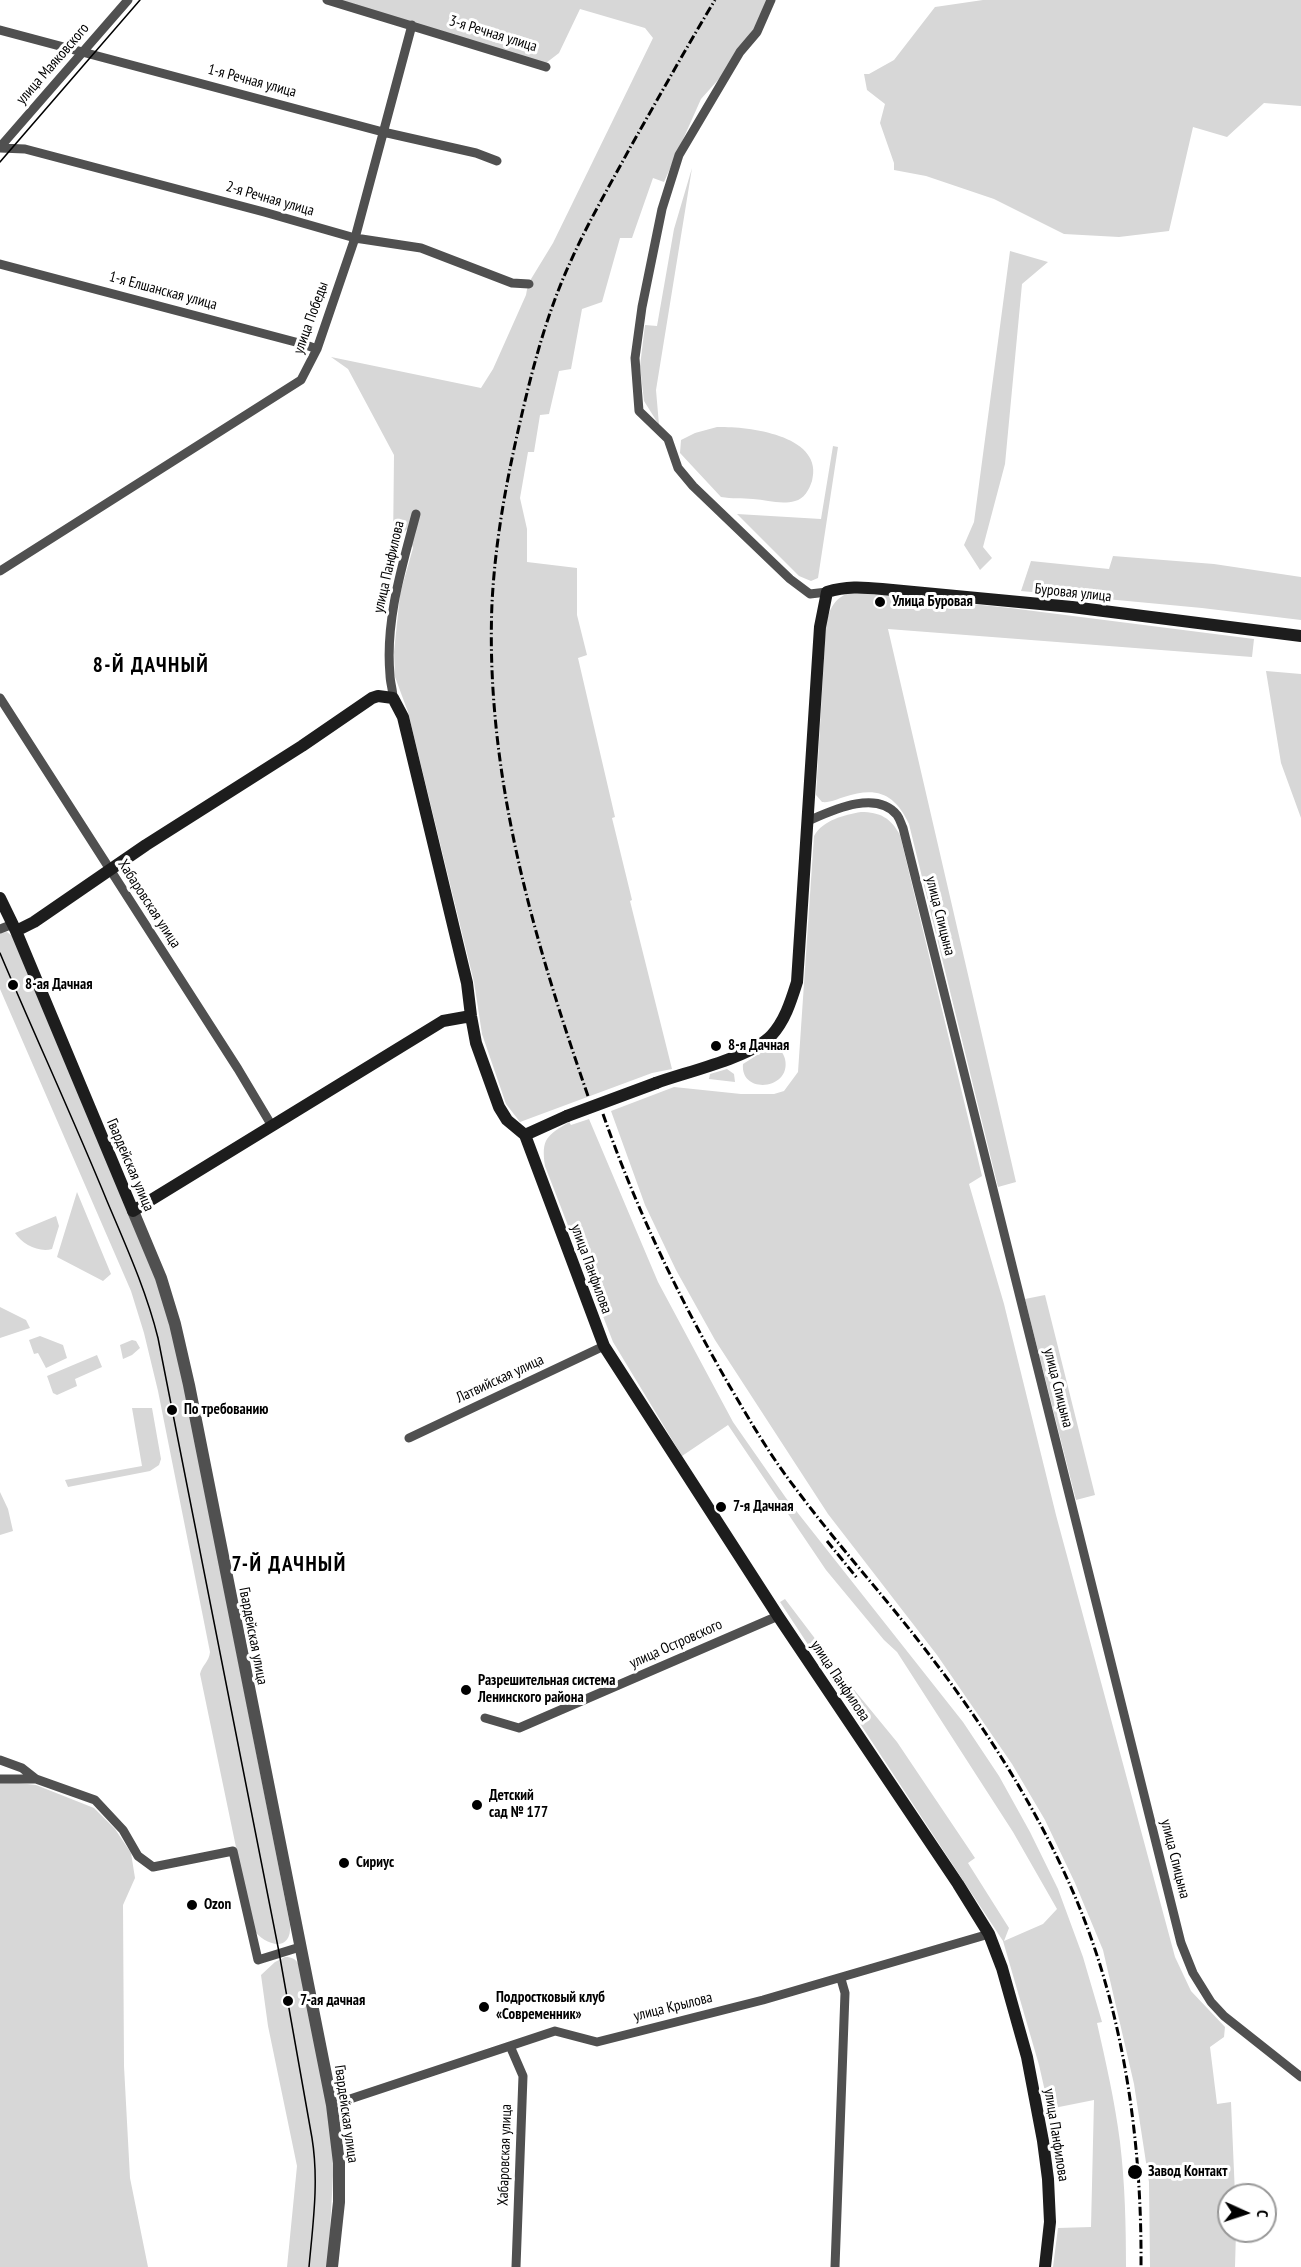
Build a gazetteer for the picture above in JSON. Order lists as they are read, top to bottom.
{
  "streets": {
    "main road": ["улица Панфилова", "Буровая улица", "Гвардейская улица"],
    "street": [
      "3-я Речная улица",
      "улица Маяковского",
      "1-я Речная улица",
      "2-я Речная улица",
      "1-я Елшанская улица",
      "улица Победы",
      "Хабаровская улица",
      "улица Спицына",
      "Латвийская улица",
      "улица Островского",
      "улица Крылова"
    ]
  },
  "crossings": [
    ["3-я Речная улица", "улица Победы"],
    ["улица Маяковского", "1-я Речная улица"],
    ["улица Маяковского", "2-я Речная улица"],
    ["1-я Речная улица", "улица Победы"],
    ["2-я Речная улица", "улица Победы"],
    ["1-я Елшанская улица", "улица Победы"],
    ["улица Панфилова", "Латвийская улица"],
    ["улица Панфилова", "улица Островского"],
    ["улица Панфилова", "улица Крылова"],
    ["Хабаровская улица", "улица Крылова"],
    ["Гвардейская улица", "улица Крылова"]
  ],
  "districts": ["8-Й ДАЧНЫЙ", "7-Й ДАЧНЫЙ"],
  "places": [
    "Улица Буровая",
    "8-ая Дачная",
    "8-я Дачная",
    "По требованию",
    "7-я Дачная",
    "Разрешительная система Ленинского района",
    "Детский сад № 177",
    "Сириус",
    "Ozon",
    "7-ая дачная",
    "Подростковый клуб «Современник»",
    "Завод Контакт"
  ],
  "north": "right"
}
